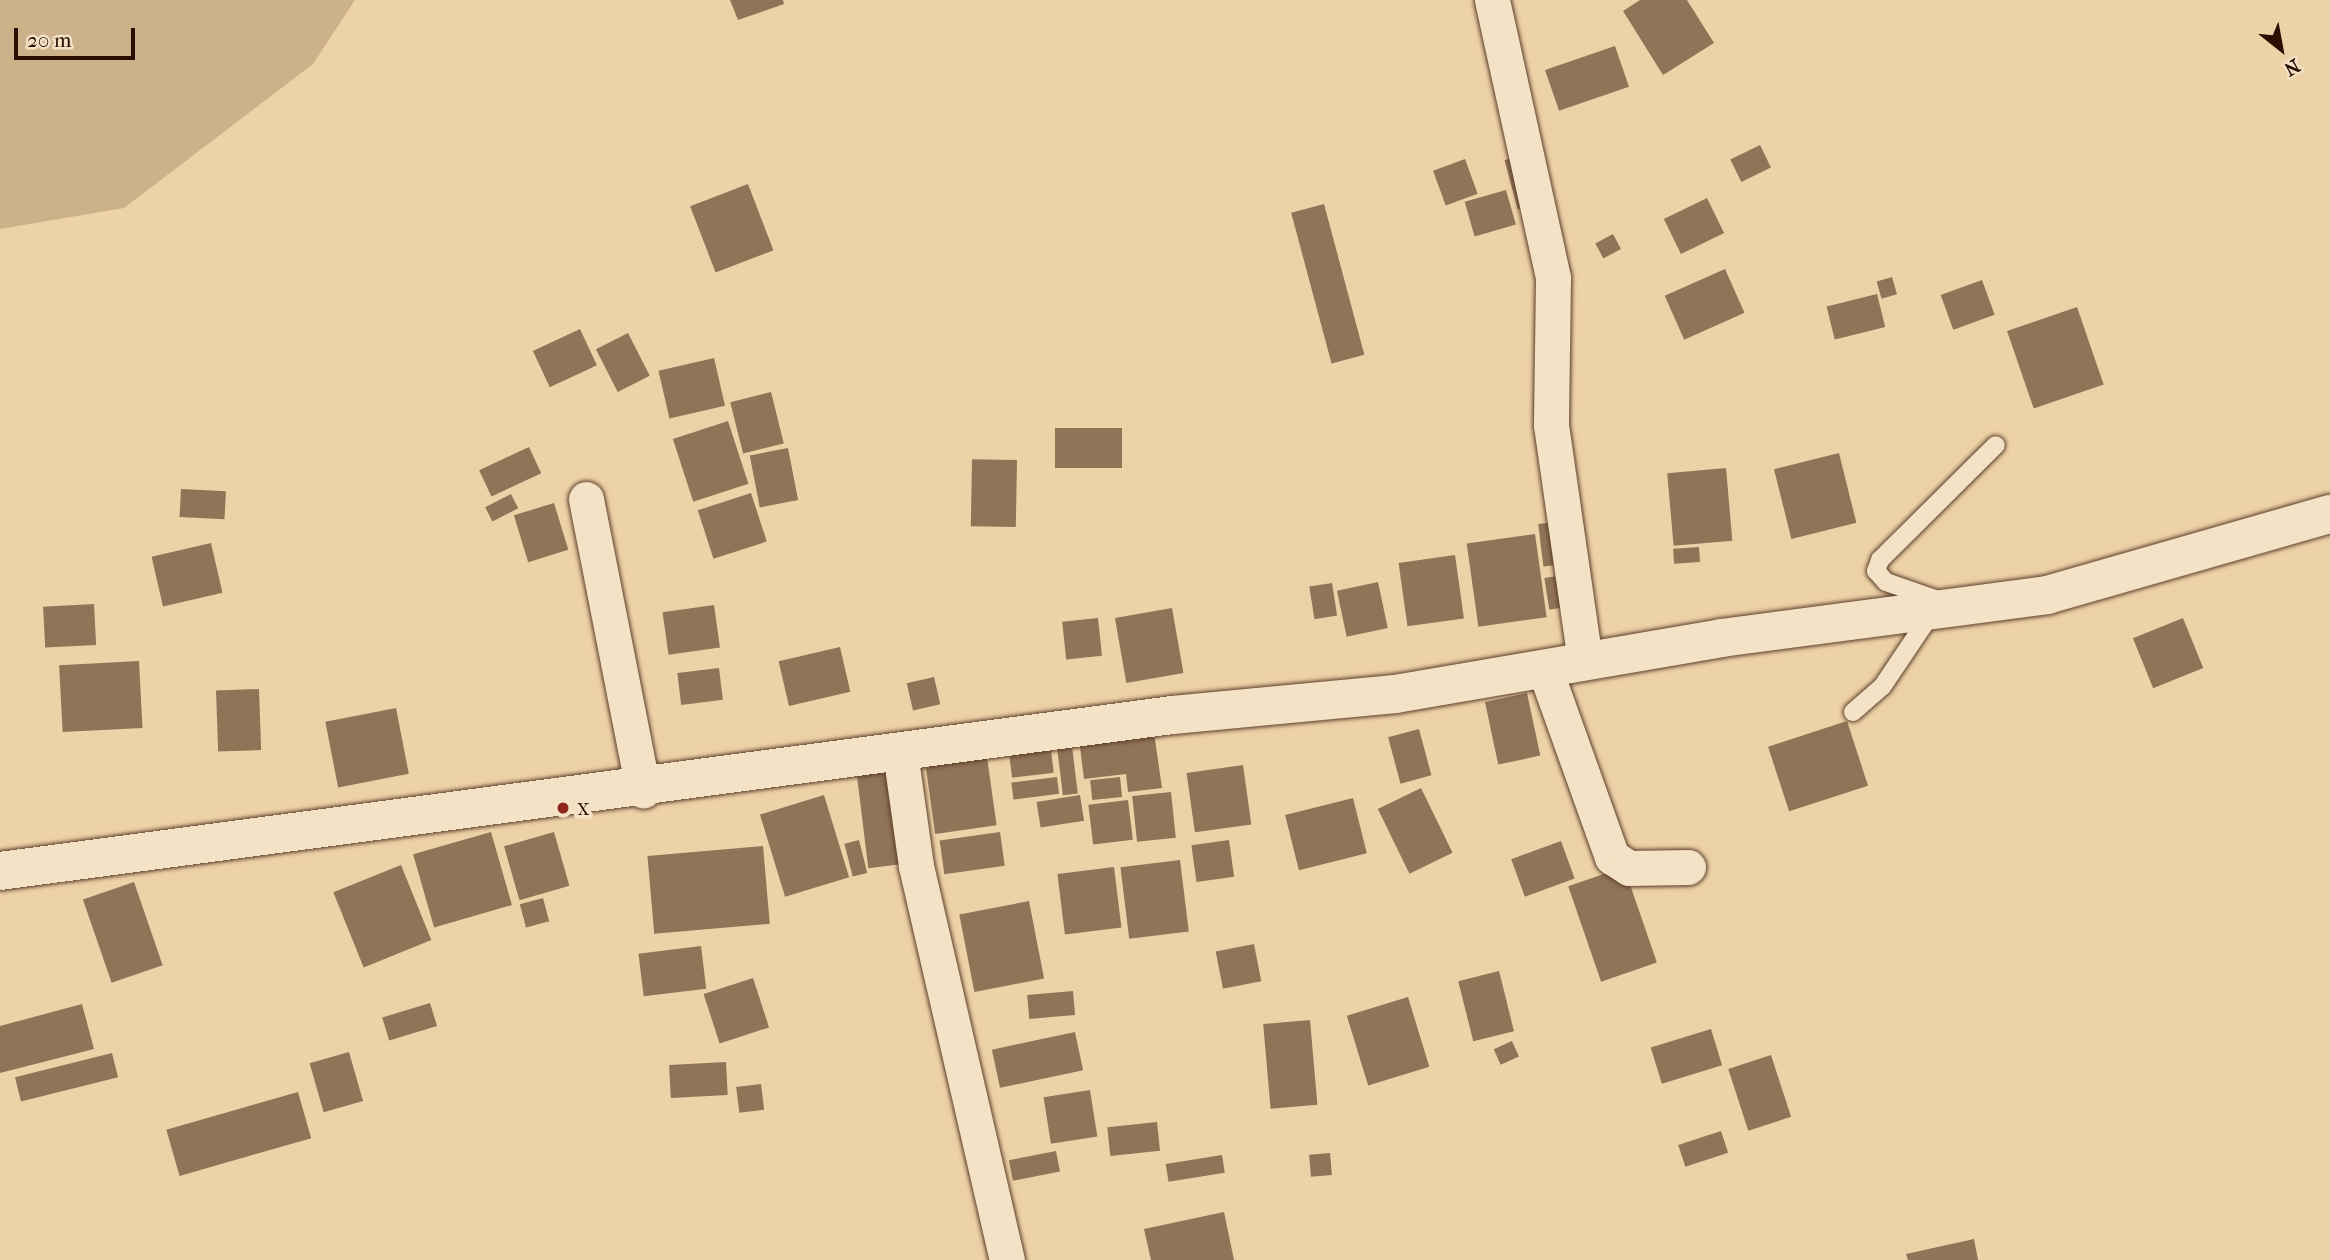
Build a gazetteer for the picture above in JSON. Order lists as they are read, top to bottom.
{
  "places": ["x"],
  "scale_bar": "20 m",
  "north": "bottom right"
}
